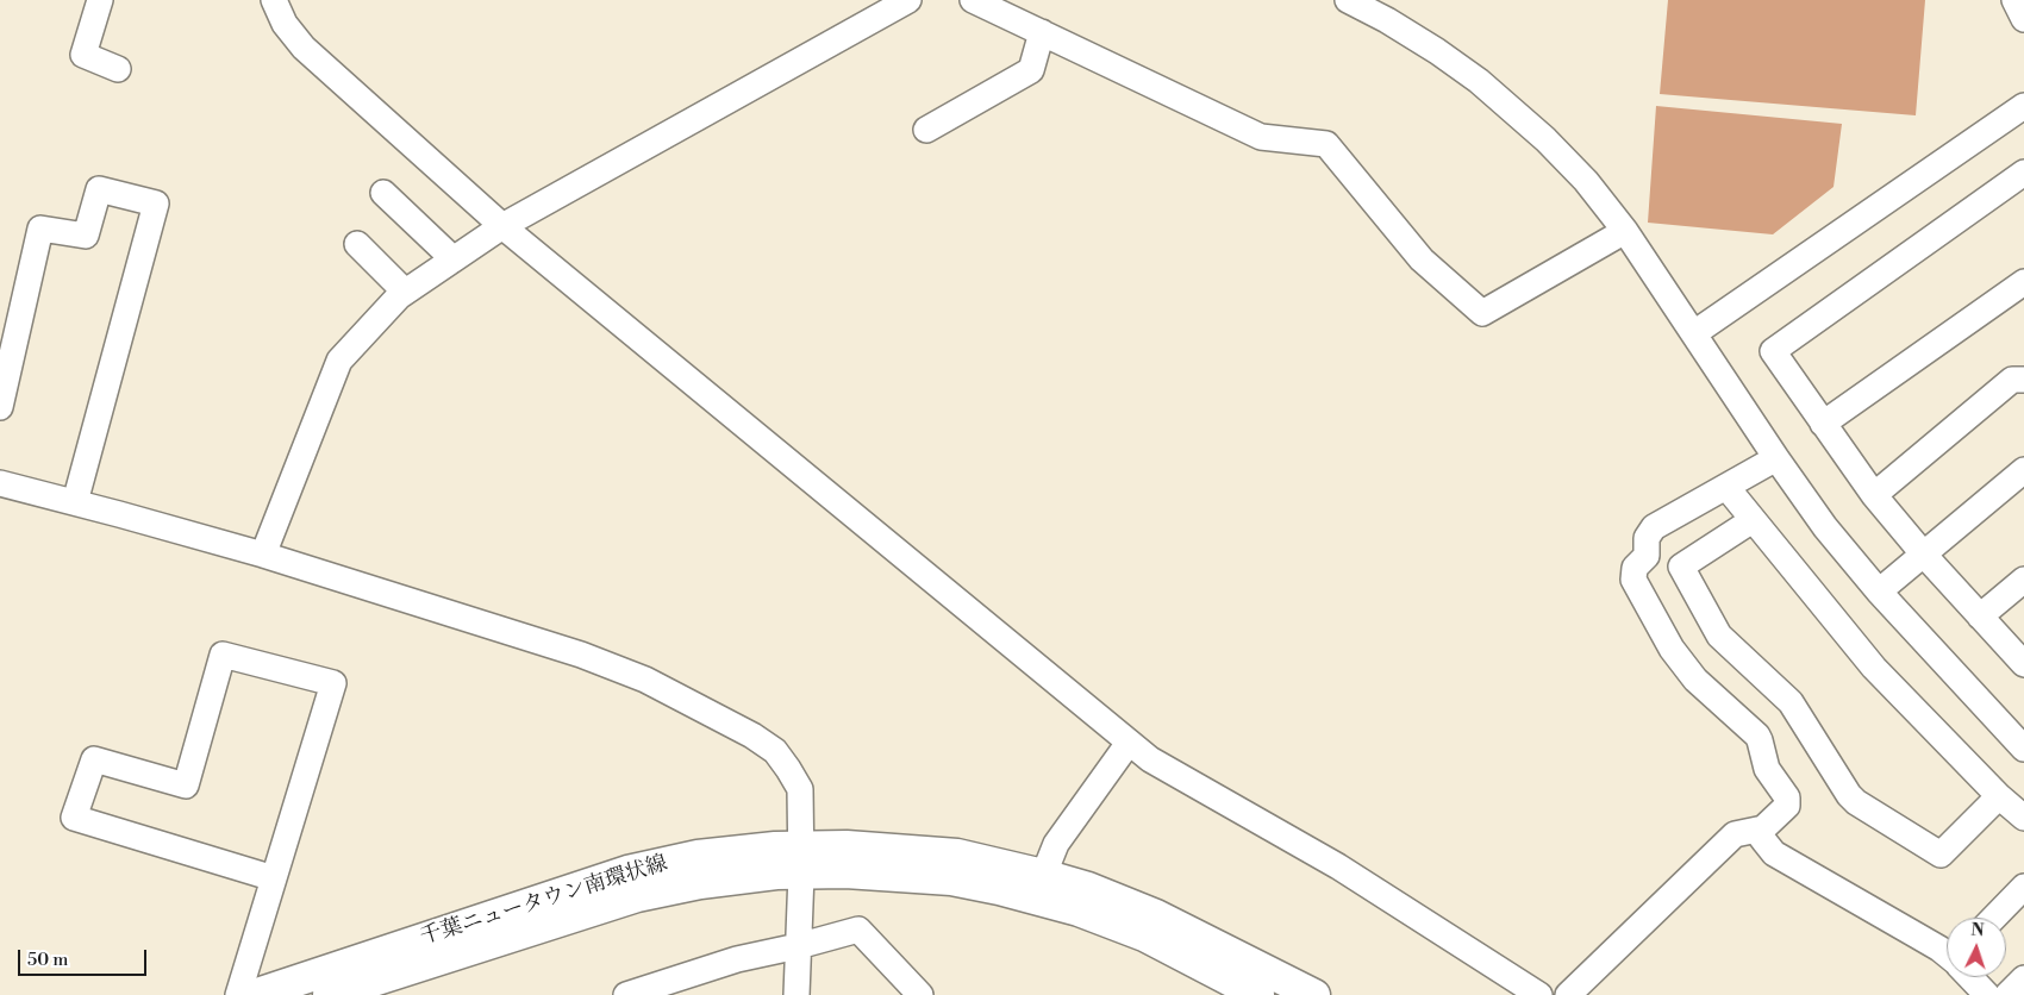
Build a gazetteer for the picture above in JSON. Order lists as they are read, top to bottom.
{
  "streets": {
    "main road": ["千葉ニュータウン南環状線"]
  },
  "scale_bar": "50 m",
  "north": "top"
}
